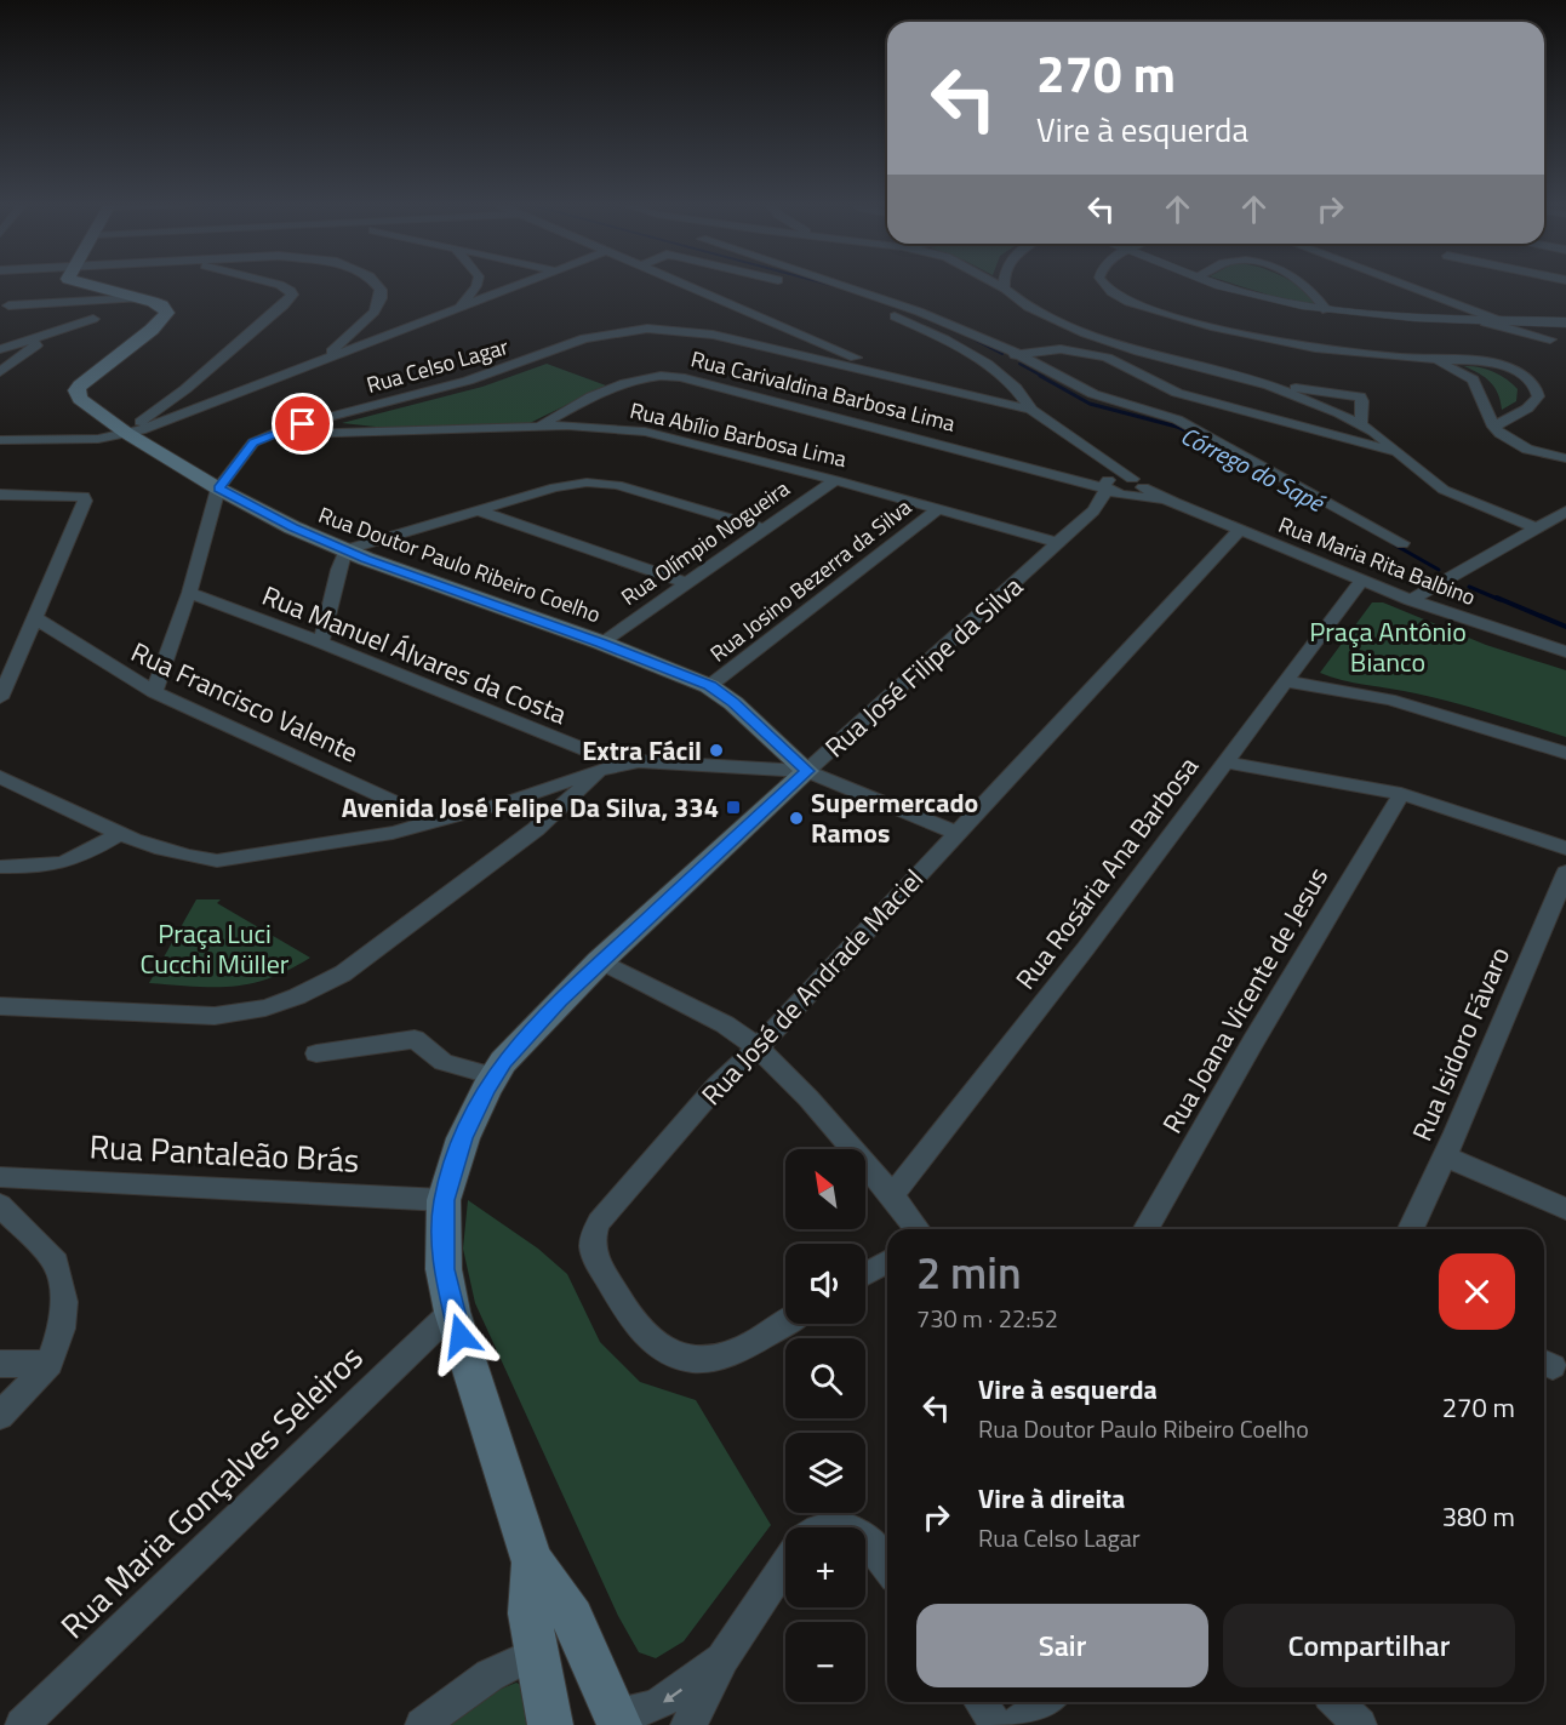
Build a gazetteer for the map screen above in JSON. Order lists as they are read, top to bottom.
{
  "streets": {
    "main road": ["Rua Doutor Paulo Ribeiro Coelho", "Rua José Filipe da Silva"],
    "street": [
      "Rua Celso Lagar",
      "Rua Carivaldina Barbosa Lima",
      "Rua Abílio Barbosa Lima",
      "Rua Olímpio Nogueira",
      "Rua Maria Rita Balbino",
      "Rua Josino Bezerra da Silva",
      "Rua Manuel Álvares da Costa",
      "Rua Francisco Valente",
      "Rua Rosária Ana Barbosa",
      "Rua José de Andrade Maciel",
      "Rua Joana Vicente de Jesus",
      "Rua Isidoro Fávaro",
      "Rua Pantaleão Brás",
      "Rua Maria Gonçalves Seleiros"
    ]
  },
  "crossings": [
    ["Rua Celso Lagar", "Rua Abílio Barbosa Lima"],
    ["Rua Celso Lagar", "Rua Maria Rita Balbino"],
    ["Rua Celso Lagar", "Rua Doutor Paulo Ribeiro Coelho"],
    ["Rua Carivaldina Barbosa Lima", "Rua Abílio Barbosa Lima"],
    ["Rua Carivaldina Barbosa Lima", "Rua Maria Rita Balbino"],
    ["Rua Carivaldina Barbosa Lima", "Rua José Filipe da Silva"],
    ["Rua Abílio Barbosa Lima", "Rua Olímpio Nogueira"],
    ["Rua Abílio Barbosa Lima", "Rua Josino Bezerra da Silva"],
    ["Rua Abílio Barbosa Lima", "Rua José Filipe da Silva"],
    ["Rua Olímpio Nogueira", "Rua Doutor Paulo Ribeiro Coelho"],
    ["Rua Maria Rita Balbino", "Rua José Filipe da Silva"],
    ["Rua Maria Rita Balbino", "Rua Rosária Ana Barbosa"],
    ["Rua Maria Rita Balbino", "Rua José de Andrade Maciel"],
    ["Rua Doutor Paulo Ribeiro Coelho", "Rua Josino Bezerra da Silva"],
    ["Rua Doutor Paulo Ribeiro Coelho", "Rua José Filipe da Silva"],
    ["Rua Doutor Paulo Ribeiro Coelho", "Rua José de Andrade Maciel"],
    ["Rua José Filipe da Silva", "Rua Pantaleão Brás"],
    ["Rua José Filipe da Silva", "Rua Maria Gonçalves Seleiros"]
  ],
  "water": ["Córrego do Sapé"],
  "parks": ["Praça Antônio Bianco", "Praça Luci Cucchi Müller"],
  "places": {
    "other": ["Extra Fácil", "Supermercado Ramos"],
    "transit": ["Avenida José Felipe Da Silva, 334"]
  },
  "north": "top left",
  "page": {
    "turn": ["270 m", "Vire à esquerda"],
    "map_buttons": ["+", "−"],
    "heading": ["2 min", "730 m · 22:52"],
    "list": [
      {
        "name": "Vire à esquerda",
        "note": "Rua Doutor Paulo Ribeiro Coelho",
        "value": "270 m"
      },
      {
        "name": "Vire à direita",
        "note": "Rua Celso Lagar",
        "value": "380 m"
      }
    ],
    "buttons": ["Sair", "Compartilhar"]
  }
}
